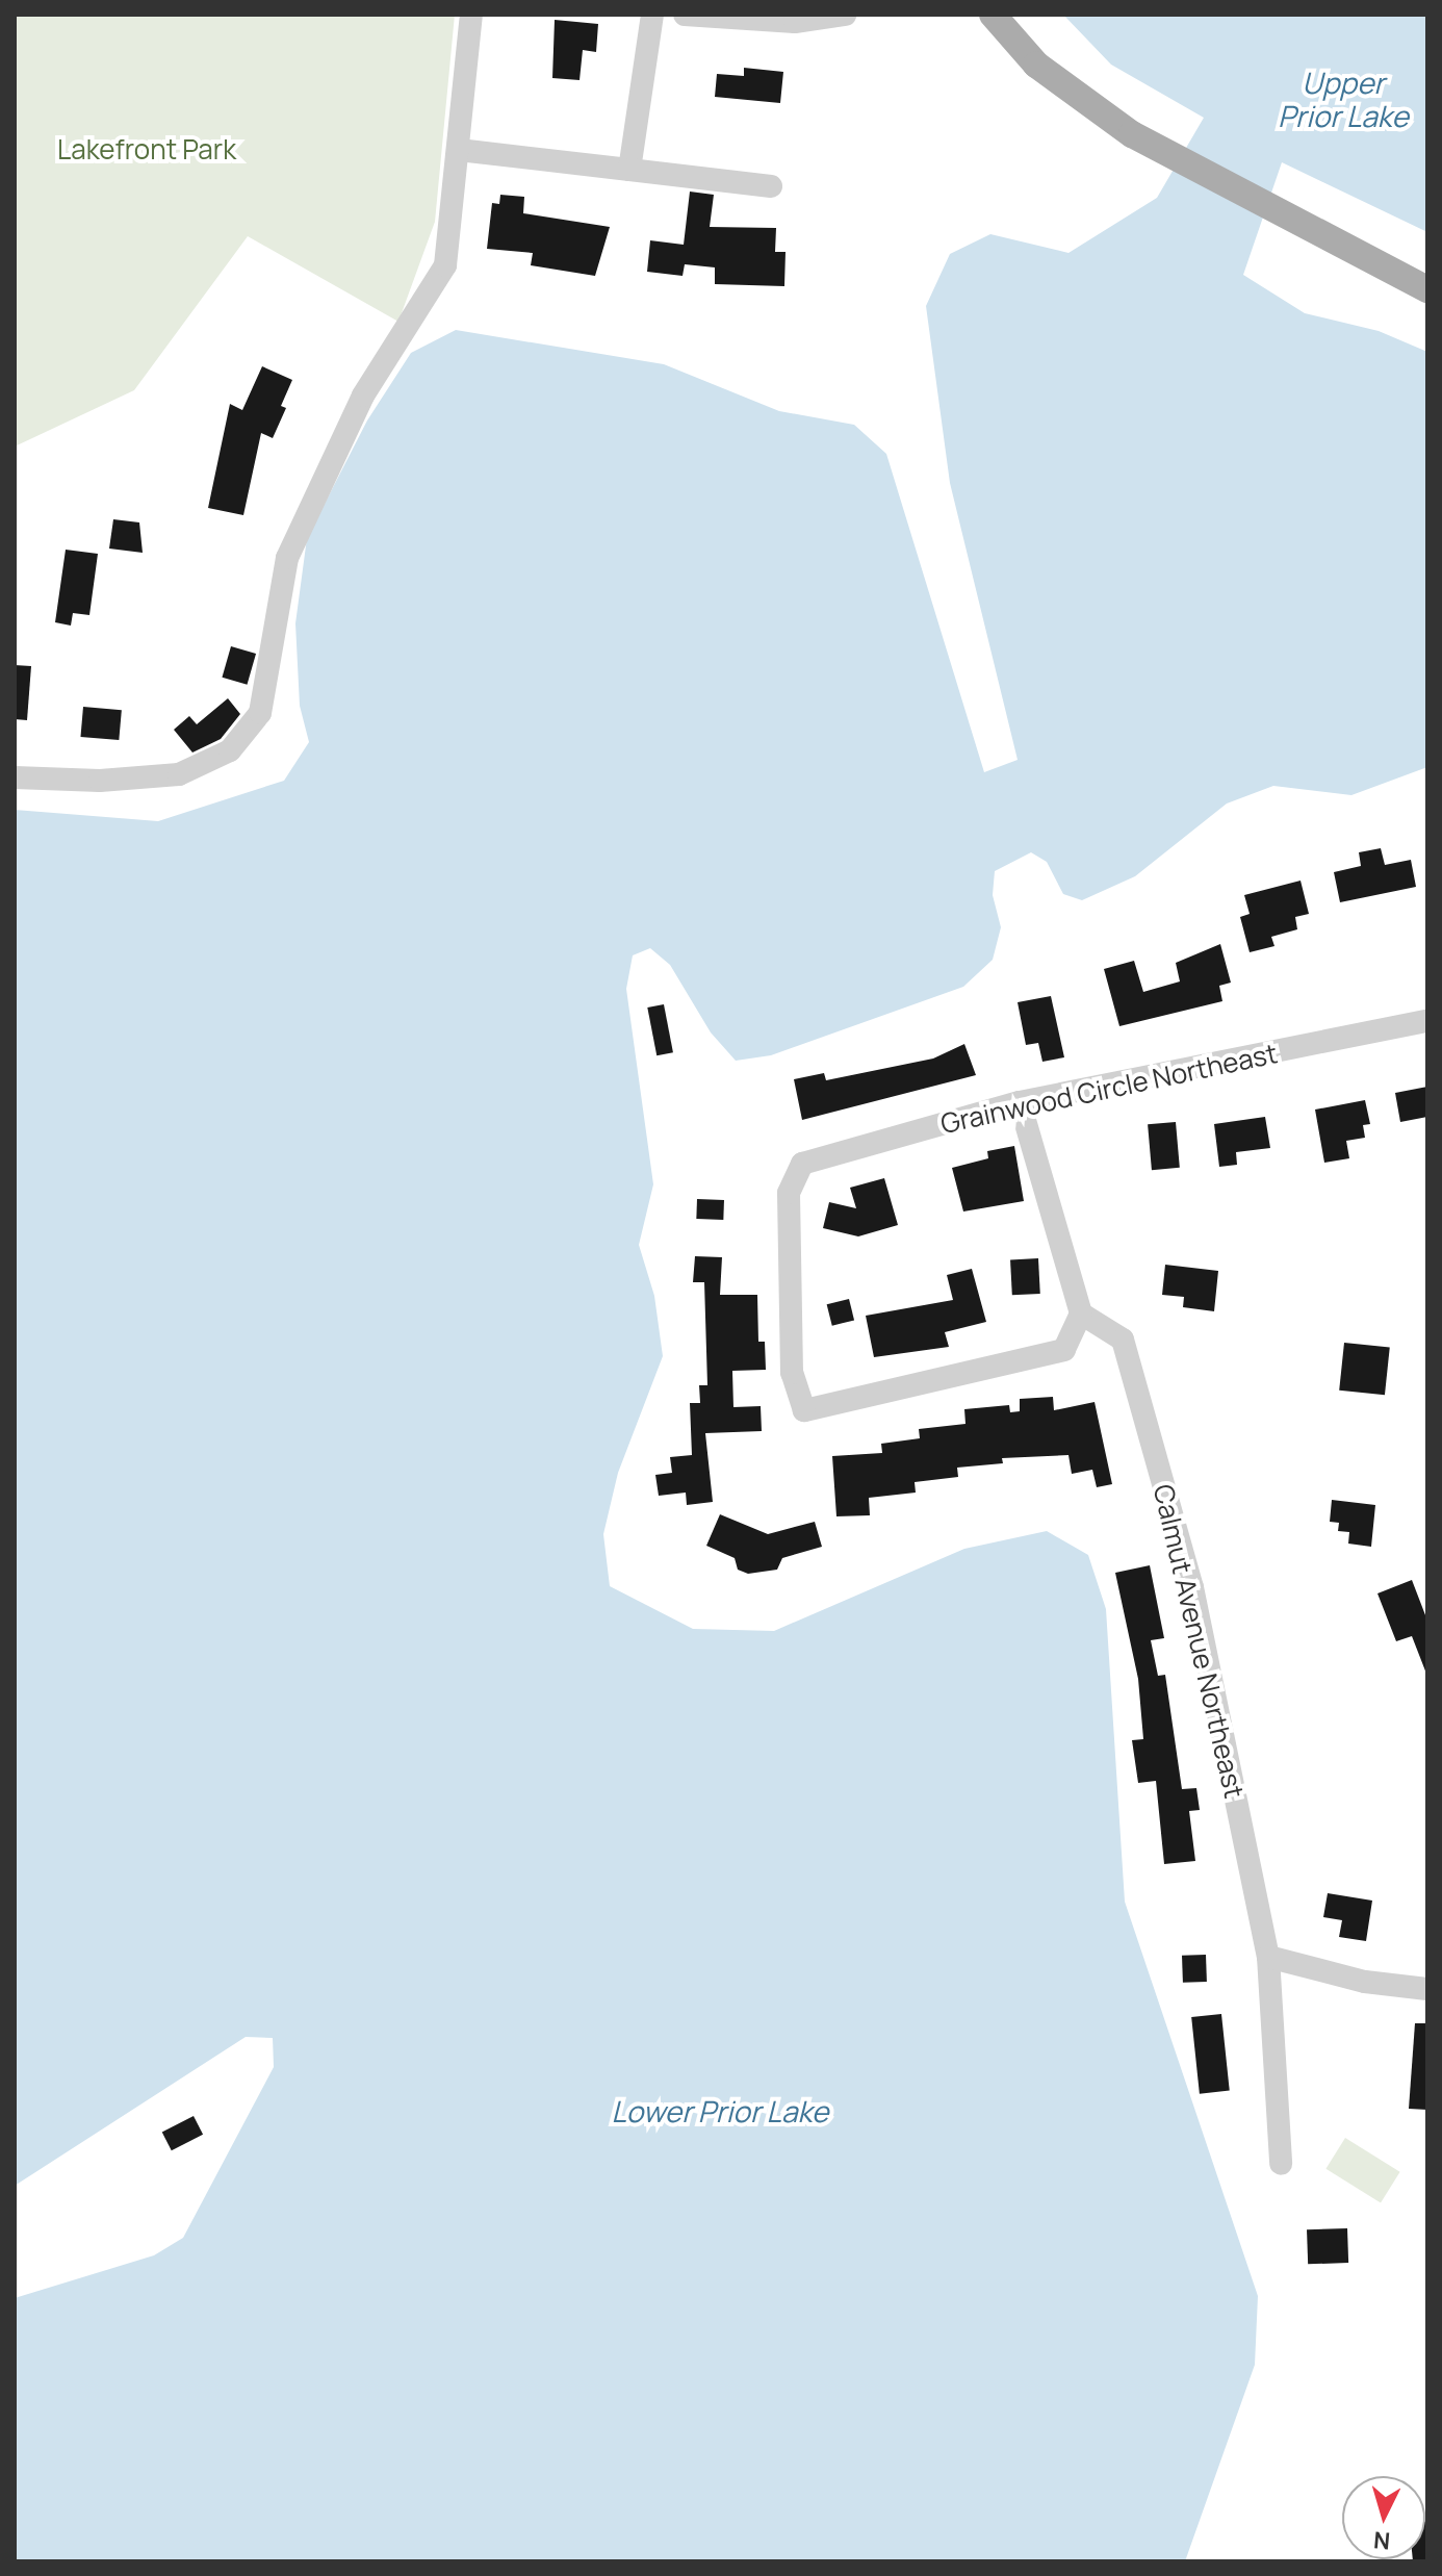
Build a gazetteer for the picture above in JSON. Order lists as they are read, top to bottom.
{
  "streets": {
    "street": ["Grainwood Circle Northeast", "Calmut Avenue Northeast"]
  },
  "crossings": [
    ["Grainwood Circle Northeast", "Calmut Avenue Northeast"]
  ],
  "water": ["Upper Prior Lake", "Lower Prior Lake"],
  "parks": ["Lakefront Park"],
  "north": "bottom"
}
